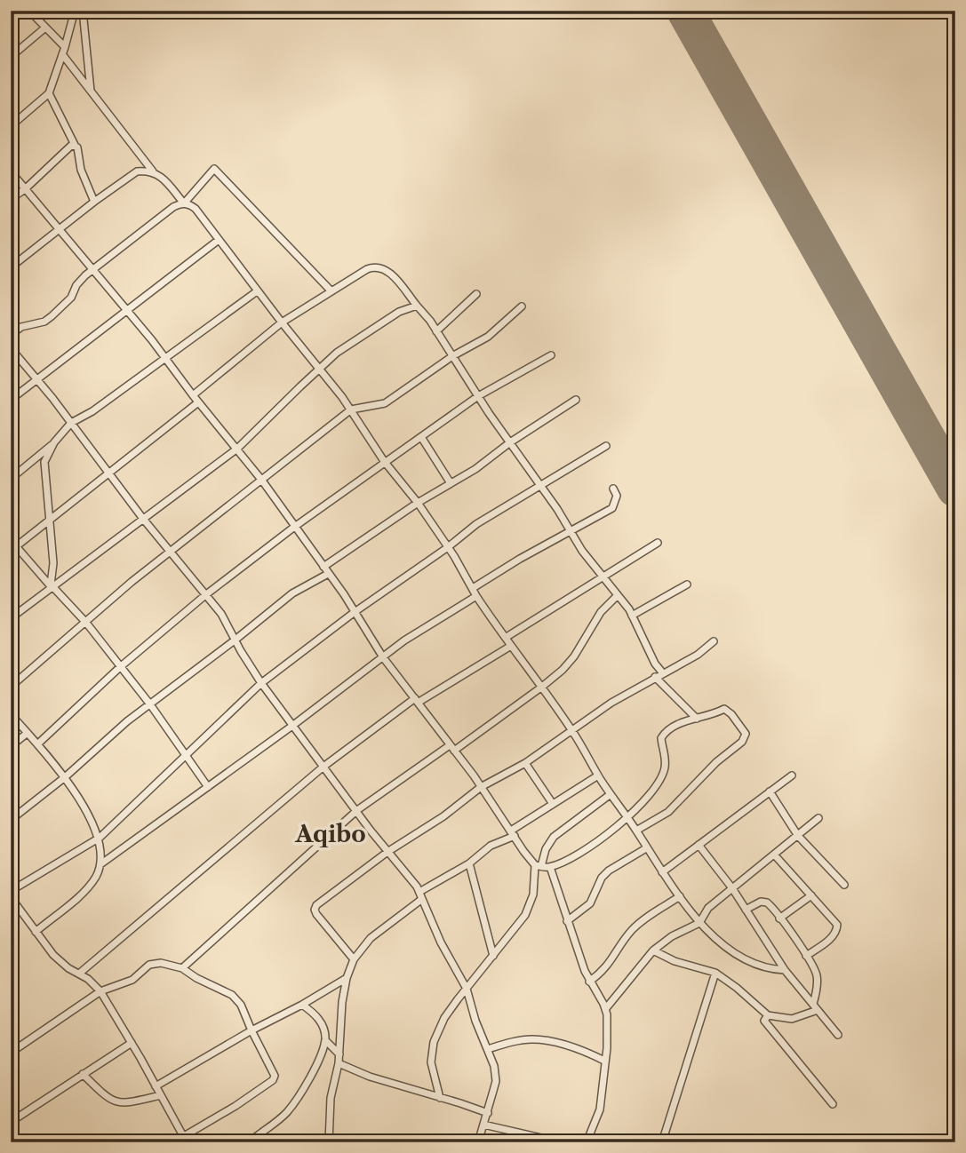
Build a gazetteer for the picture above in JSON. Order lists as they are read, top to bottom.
{
  "districts": ["Aqibo"]
}
